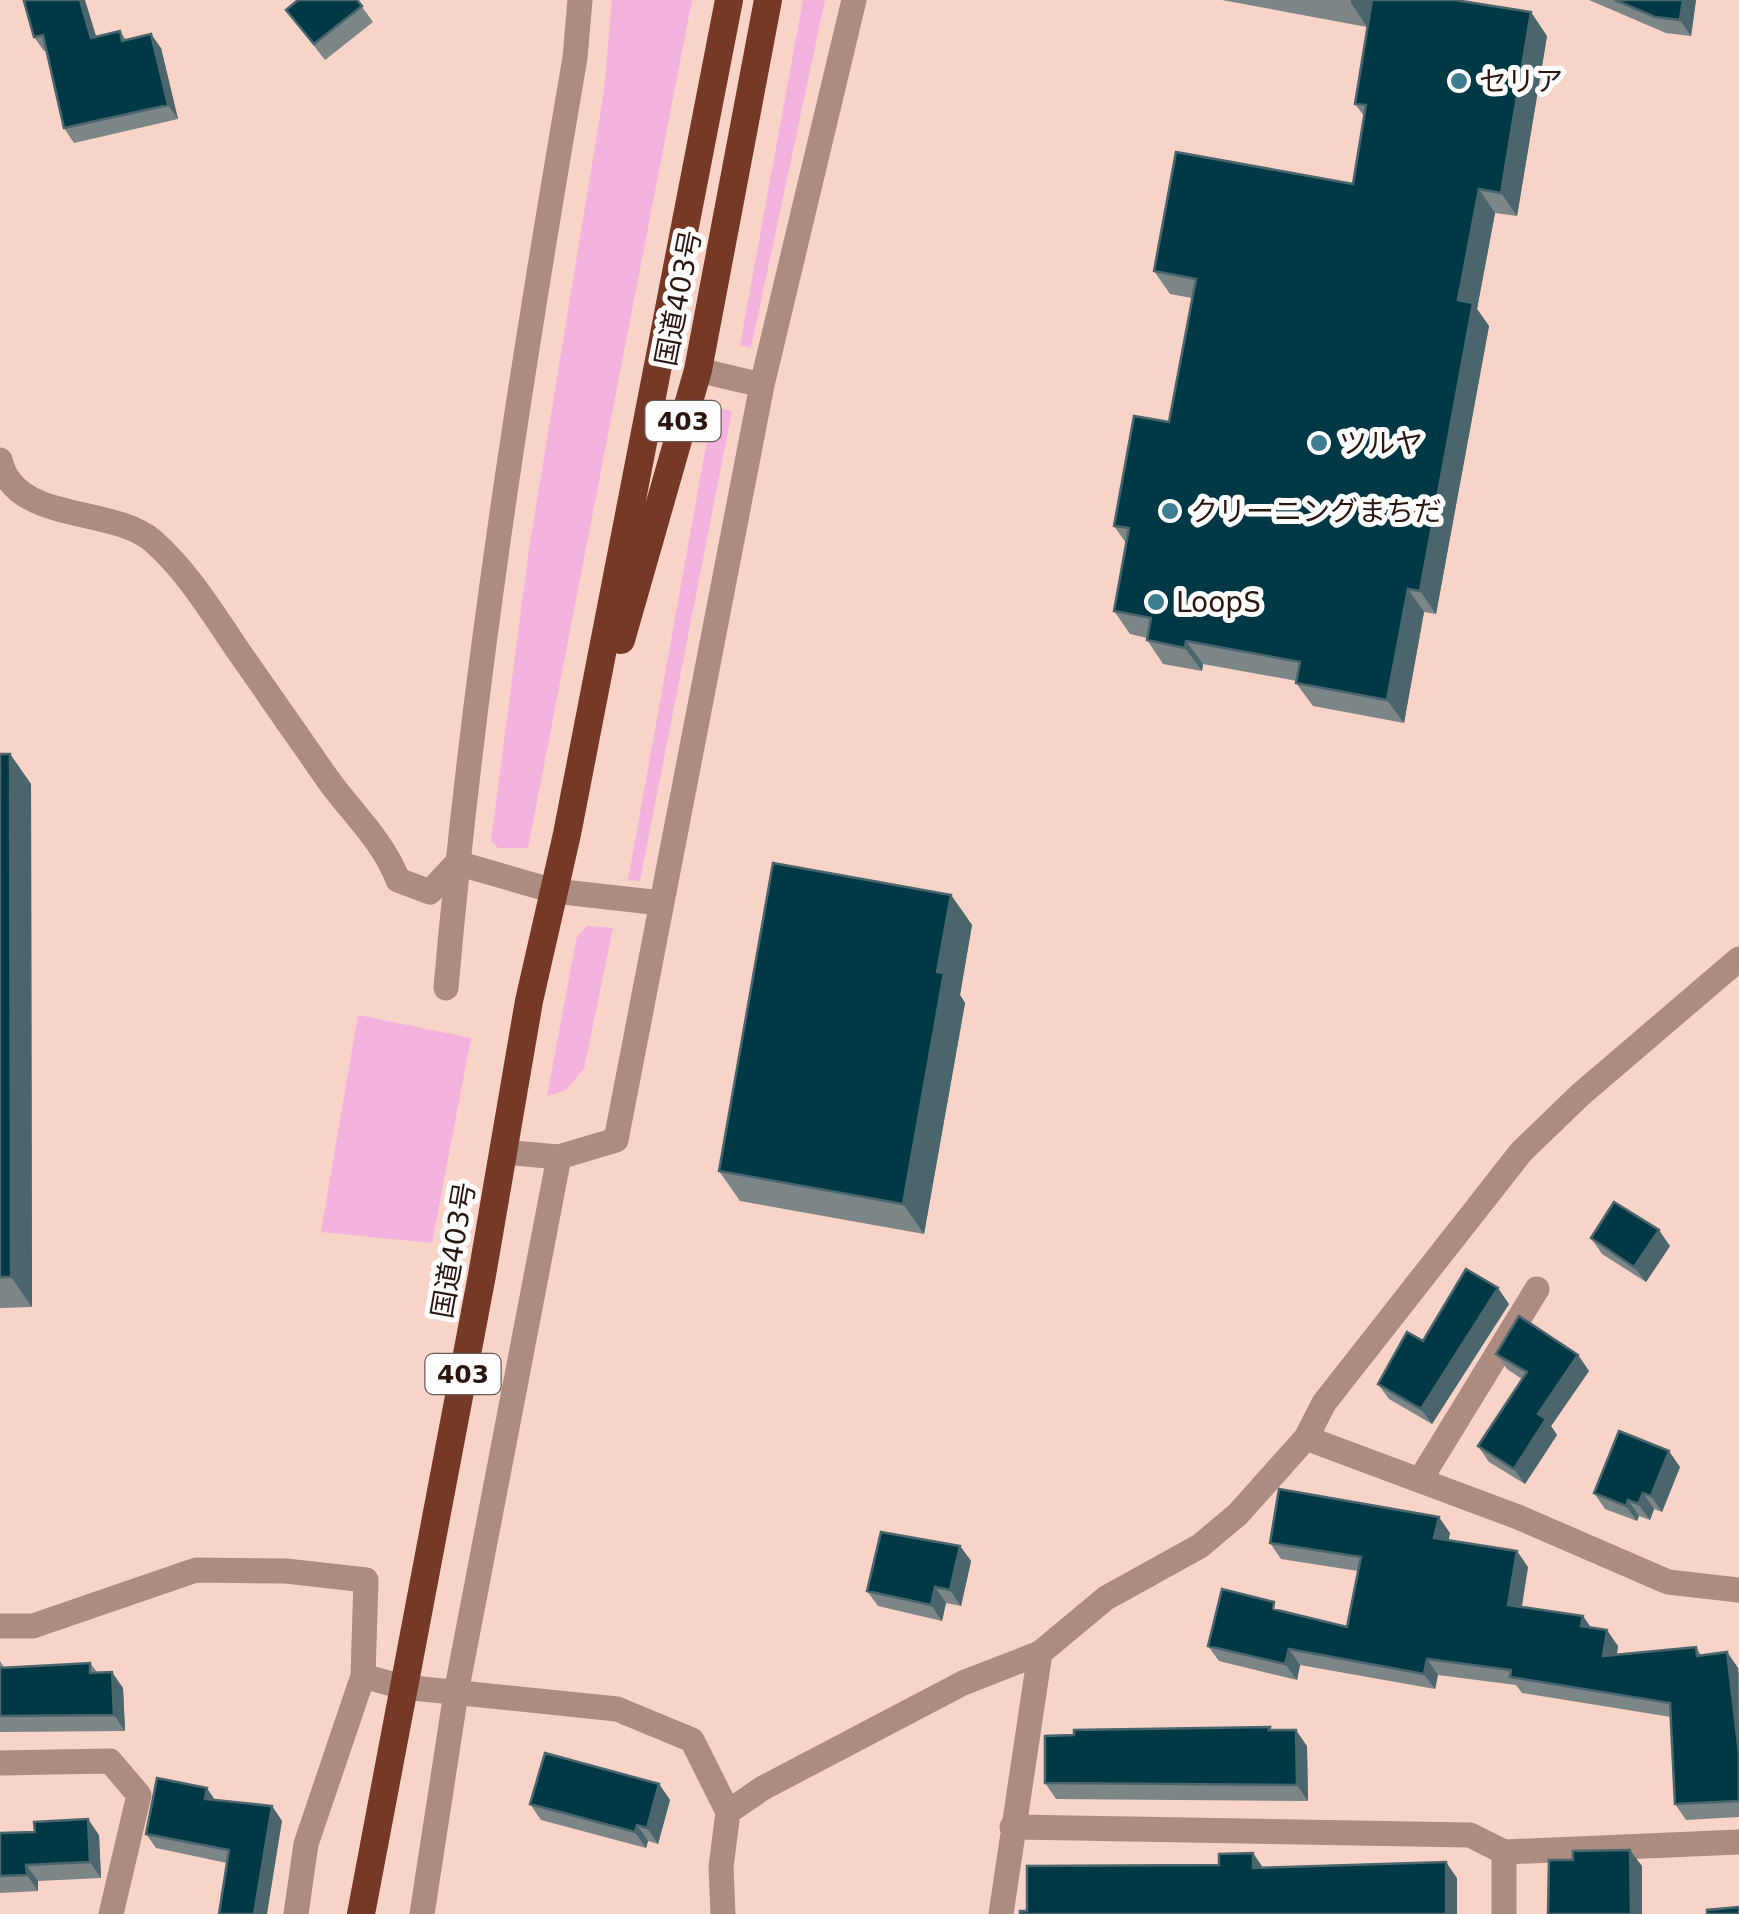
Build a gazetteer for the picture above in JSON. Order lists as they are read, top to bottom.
{
  "streets": {
    "highway": ["国道403号", "403"]
  },
  "places": [
    "セリア",
    "ツルヤ",
    "クリーニングまちだ",
    "LoopS"
  ]
}
